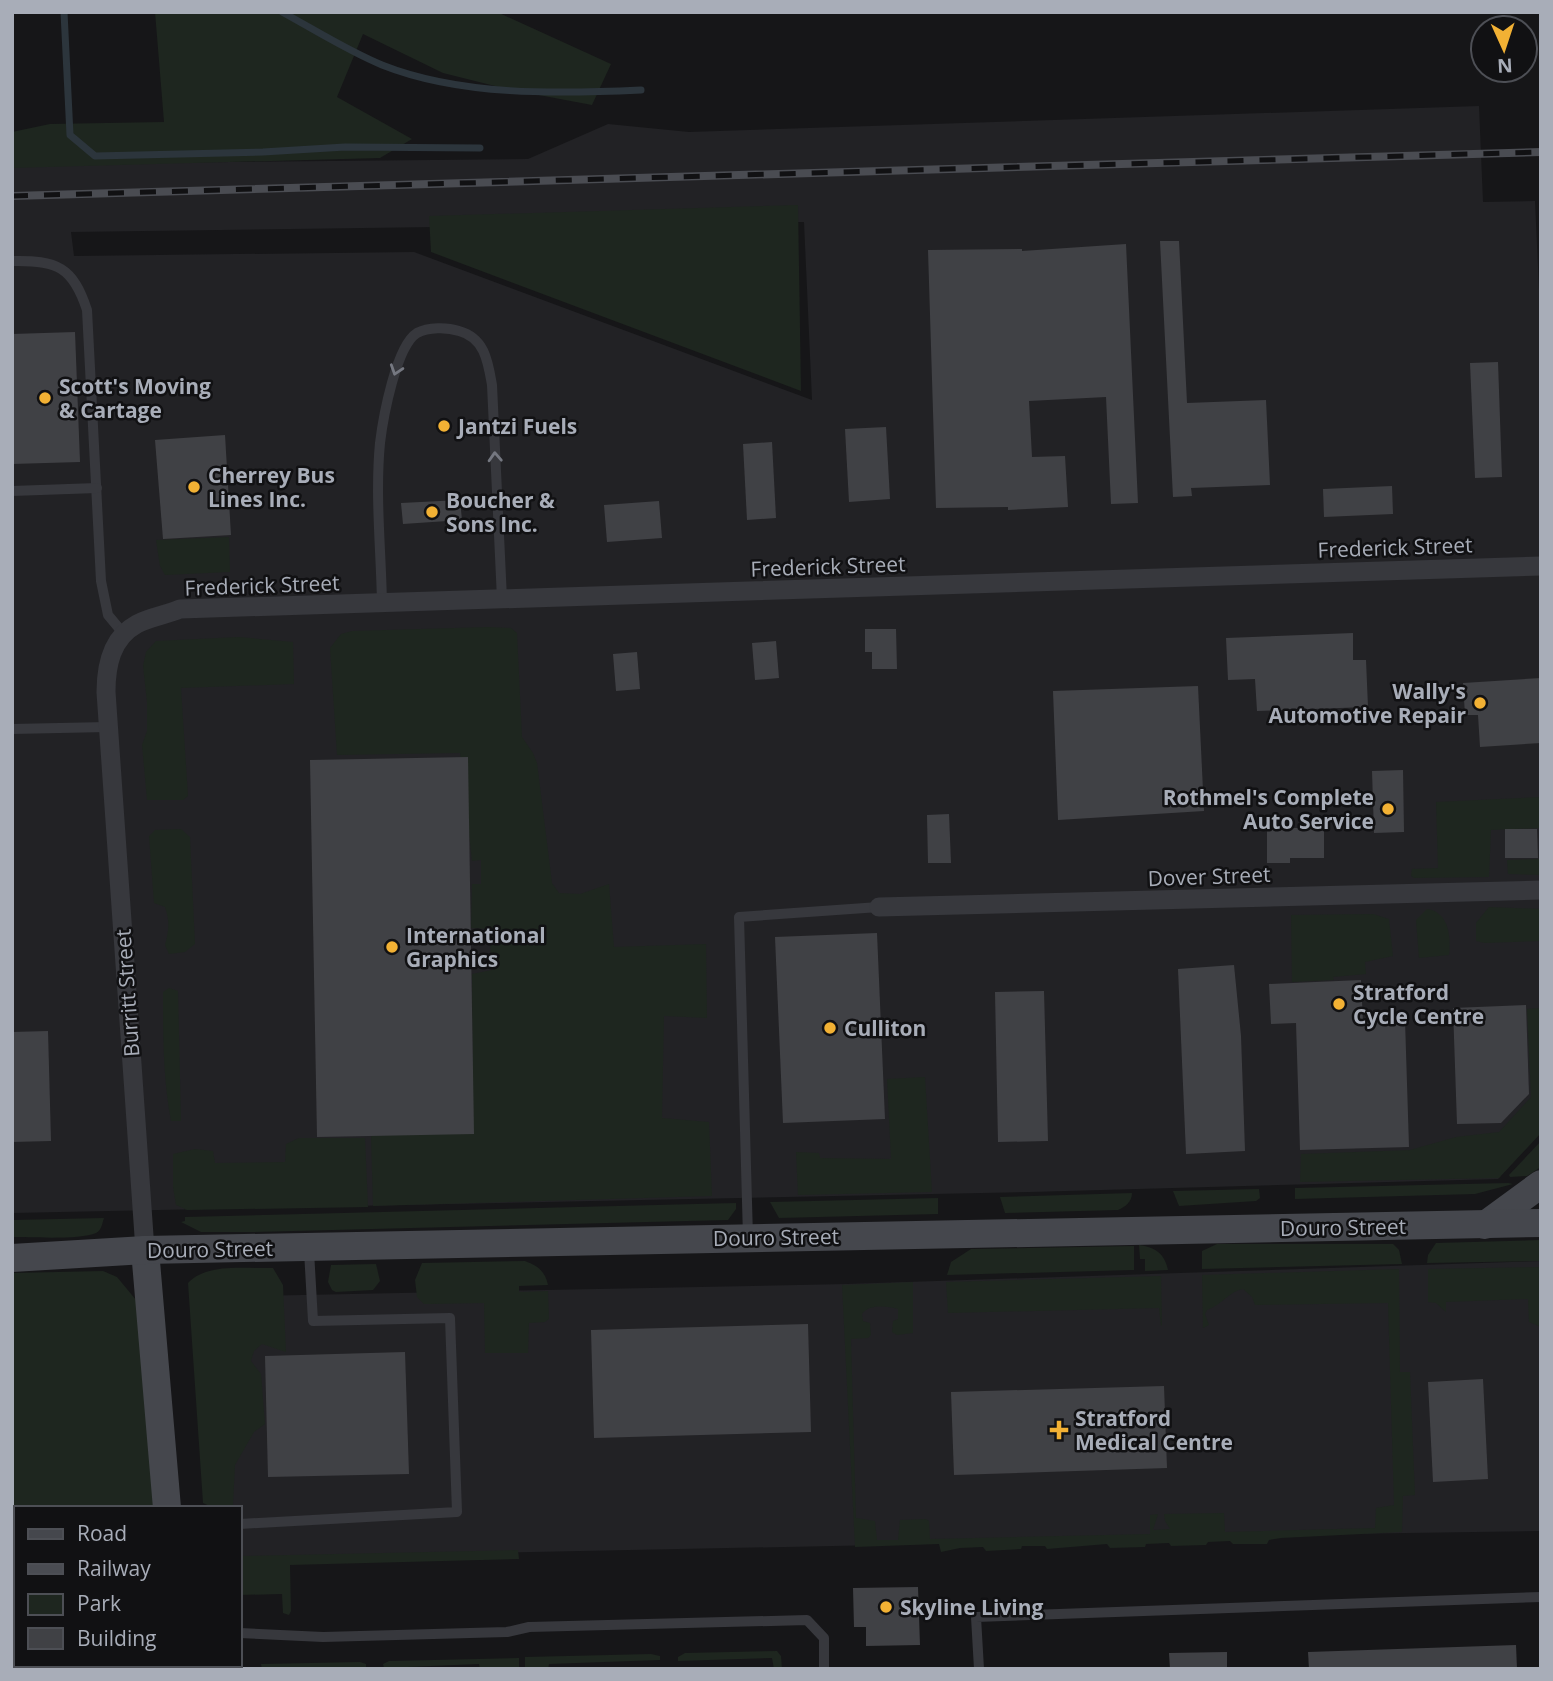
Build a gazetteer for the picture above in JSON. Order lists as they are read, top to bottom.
{
  "streets": {
    "street": [
      "Frederick Street",
      "Dover Street",
      "Burritt Street",
      "Douro Street"
    ]
  },
  "crossings": [
    ["Frederick Street", "Burritt Street"],
    ["Burritt Street", "Douro Street"]
  ],
  "places": {
    "other": [
      "Scott's Moving & Cartage",
      "Jantzi Fuels",
      "Cherrey Bus Lines Inc.",
      "Boucher & Sons Inc.",
      "Wally's Automotive Repair",
      "Rothmel's Complete Auto Service",
      "International Graphics",
      "Stratford Cycle Centre",
      "Culliton",
      "Skyline Living"
    ],
    "health": ["Stratford Medical Centre"]
  },
  "legend": [
    "Road",
    "Railway",
    "Park",
    "Building"
  ],
  "north": "bottom"
}
